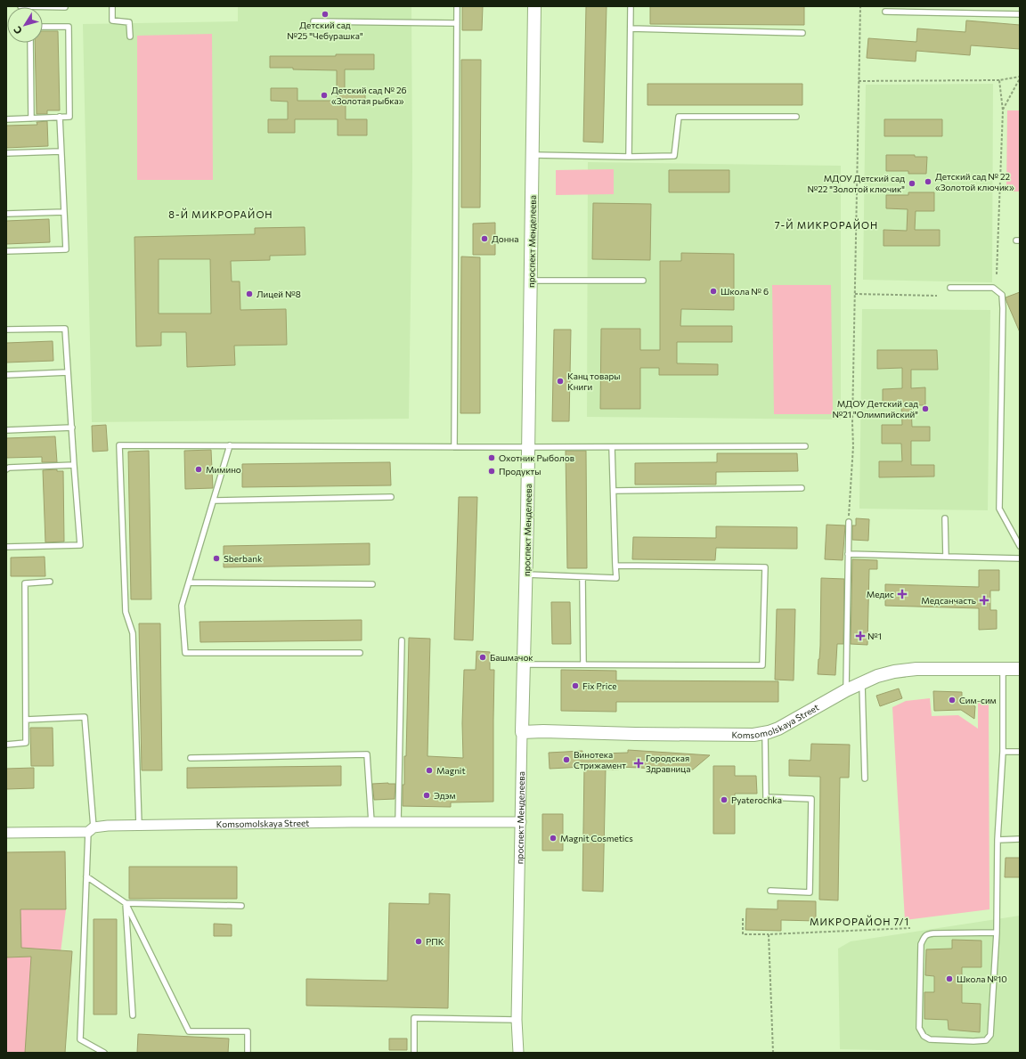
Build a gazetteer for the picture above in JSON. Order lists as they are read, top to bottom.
{
  "streets": {
    "street": ["проспект Менделеева", "Komsomolskaya Street"]
  },
  "crossings": [
    ["проспект Менделеева", "Komsomolskaya Street"]
  ],
  "districts": ["8-Й МИКРОРАЙОН", "7-Й МИКРОРАЙОН", "МИКРОРАЙОН 7/1"],
  "places": {
    "other": [
      "Детский сад №25 \"Чебурашка\"",
      "Детский сад № 26 «Золотая рыбка»",
      "Детский сад № 22 «Золотой ключик»",
      "МДОУ Детский сад №22 \"Золотой ключик\"",
      "Донна",
      "Школа № 6",
      "Лицей №8",
      "Канц товары Книги",
      "МДОУ Детский сад №21 \"Олимпийский\"",
      "Охотник Рыболов",
      "Мимино",
      "Продукты",
      "Sberbank",
      "Башмачок",
      "Fix Price",
      "Сим-сим",
      "Винотека Стрижамент",
      "Magnit",
      "Эдэм",
      "Pyaterochka",
      "Magnit Cosmetics",
      "РПК",
      "Школа №10"
    ],
    "health": [
      "Медис",
      "Медсанчасть",
      "№1",
      "Городская Здравница"
    ]
  },
  "north": "bottom left"
}
